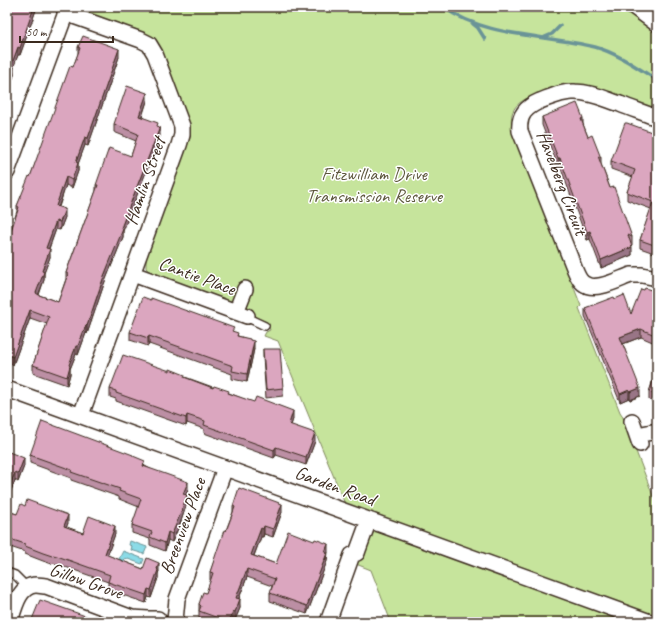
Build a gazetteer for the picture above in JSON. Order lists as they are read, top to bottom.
{
  "streets": {
    "street": [
      "Hamlin Street",
      "Havelberg Circuit",
      "Cantie Place",
      "Garden Road",
      "Breenview Place",
      "Gillow Grove"
    ]
  },
  "crossings": [
    ["Hamlin Street", "Cantie Place"],
    ["Hamlin Street", "Garden Road"],
    ["Garden Road", "Breenview Place"],
    ["Breenview Place", "Gillow Grove"]
  ],
  "parks": ["Fitzwilliam Drive Transmission Reserve"],
  "scale_bar": "50 m"
}
